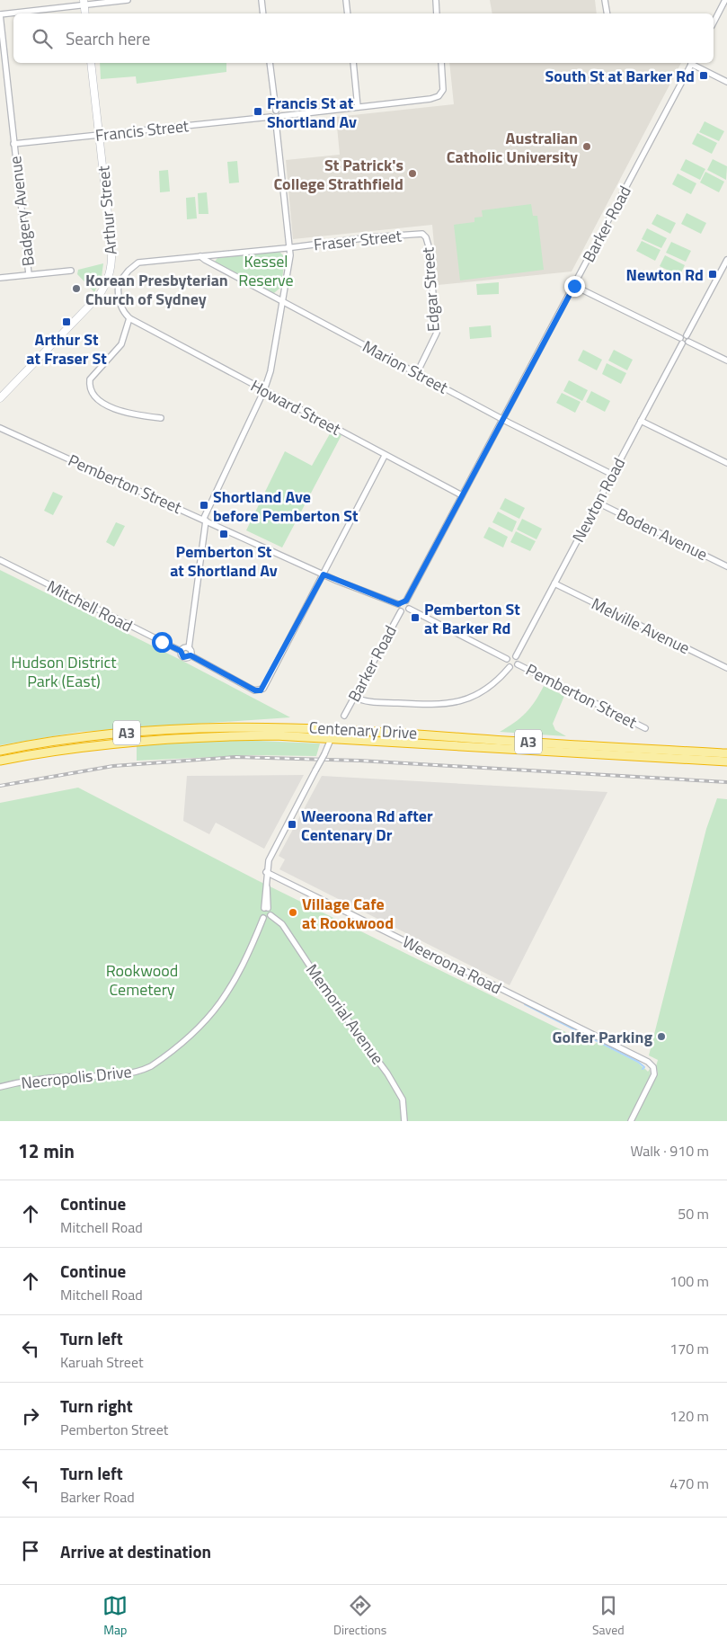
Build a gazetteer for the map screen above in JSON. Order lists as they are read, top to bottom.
{
  "streets": {
    "highway": ["Centenary Drive", "A3"],
    "main road": ["Arthur Street"],
    "street": [
      "Francis Street",
      "Badgery Avenue",
      "Barker Road",
      "Fraser Street",
      "Edgar Street",
      "Marion Street",
      "Howard Street",
      "Pemberton Street",
      "Newton Road",
      "Boden Avenue",
      "Mitchell Road",
      "Melville Avenue",
      "Weeroona Road",
      "Memorial Avenue",
      "Necropolis Drive"
    ]
  },
  "crossings": [
    ["Francis Street", "Arthur Street"],
    ["Francis Street", "Badgery Avenue"],
    ["Barker Road", "Marion Street"],
    ["Barker Road", "Howard Street"],
    ["Barker Road", "Pemberton Street"],
    ["Fraser Street", "Edgar Street"],
    ["Fraser Street", "Marion Street"],
    ["Fraser Street", "Howard Street"],
    ["Edgar Street", "Marion Street"],
    ["Marion Street", "Newton Road"],
    ["Pemberton Street", "Newton Road"],
    ["Newton Road", "Boden Avenue"],
    ["Newton Road", "Melville Avenue"],
    ["Memorial Avenue", "Necropolis Drive"]
  ],
  "parks": ["Kessel Reserve", "Hudson District Park (East)", "Rookwood Cemetery"],
  "places": {
    "transit": [
      "South St at Barker Rd",
      "Francis St at Shortland Av",
      "Newton Rd",
      "Arthur St at Fraser St",
      "Shortland Ave before Pemberton St",
      "Pemberton St at Shortland Av",
      "Pemberton St at Barker Rd",
      "Weeroona Rd after Centenary Dr"
    ],
    "other": [
      "Australian Catholic University",
      "St Patrick's College Strathfield",
      "Korean Presbyterian Church of Sydney",
      "Village Cafe at Rookwood",
      "Golfer Parking"
    ]
  },
  "page": {
    "search": "Search here",
    "heading": ["12 min", "Walk · 910 m"],
    "list": [
      ["Continue", "Mitchell Road", "50 m"],
      ["Continue", "Mitchell Road", "100 m"],
      ["Turn left", "Karuah Street", "170 m"],
      ["Turn right", "Pemberton Street", "120 m"],
      ["Turn left", "Barker Road", "470 m"],
      "Arrive at destination"
    ],
    "nav": ["Map", "Directions", "Saved"]
  }
}
